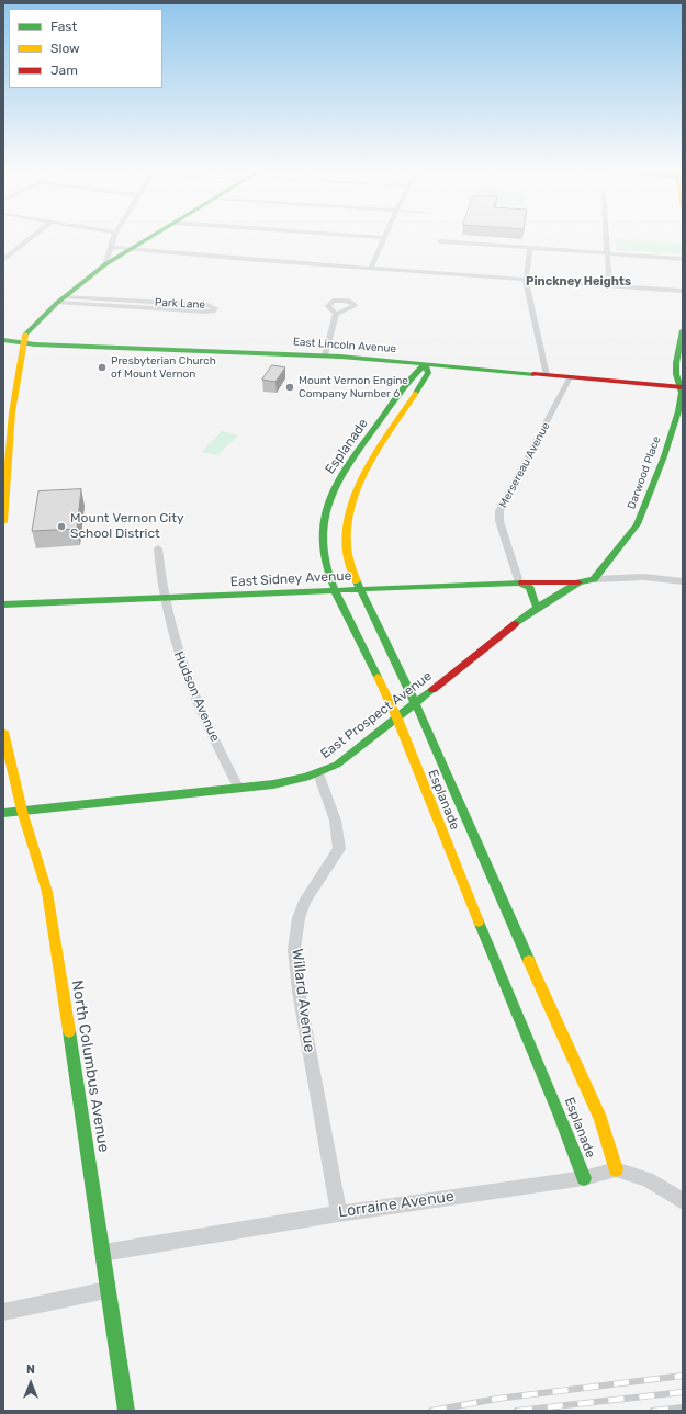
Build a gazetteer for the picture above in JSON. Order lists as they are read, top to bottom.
{
  "streets": {
    "main road": [
      "East Lincoln Avenue",
      "Esplanade",
      "Darwood Place",
      "East Sidney Avenue",
      "East Prospect Avenue",
      "North Columbus Avenue"
    ],
    "street": [
      "Park Lane",
      "Mersereau Avenue",
      "Hudson Avenue",
      "Willard Avenue",
      "Lorraine Avenue"
    ]
  },
  "crossings": [
    ["East Lincoln Avenue", "Esplanade"],
    ["East Lincoln Avenue", "Mersereau Avenue"],
    ["East Lincoln Avenue", "Darwood Place"],
    ["Esplanade", "East Sidney Avenue"],
    ["Esplanade", "East Prospect Avenue"],
    ["Esplanade", "Lorraine Avenue"],
    ["Mersereau Avenue", "East Sidney Avenue"],
    ["Darwood Place", "East Prospect Avenue"],
    ["East Sidney Avenue", "Hudson Avenue"],
    ["East Sidney Avenue", "East Prospect Avenue"],
    ["Hudson Avenue", "East Prospect Avenue"],
    ["East Prospect Avenue", "Willard Avenue"],
    ["East Prospect Avenue", "North Columbus Avenue"],
    ["Willard Avenue", "Lorraine Avenue"],
    ["North Columbus Avenue", "Lorraine Avenue"]
  ],
  "districts": ["Pinckney Heights"],
  "places": ["Presbyterian Church of Mount Vernon", "Mount Vernon Engine Company Number 6", "Mount Vernon City School District"],
  "legend": ["Fast", "Slow", "Jam"],
  "north": "top"
}
